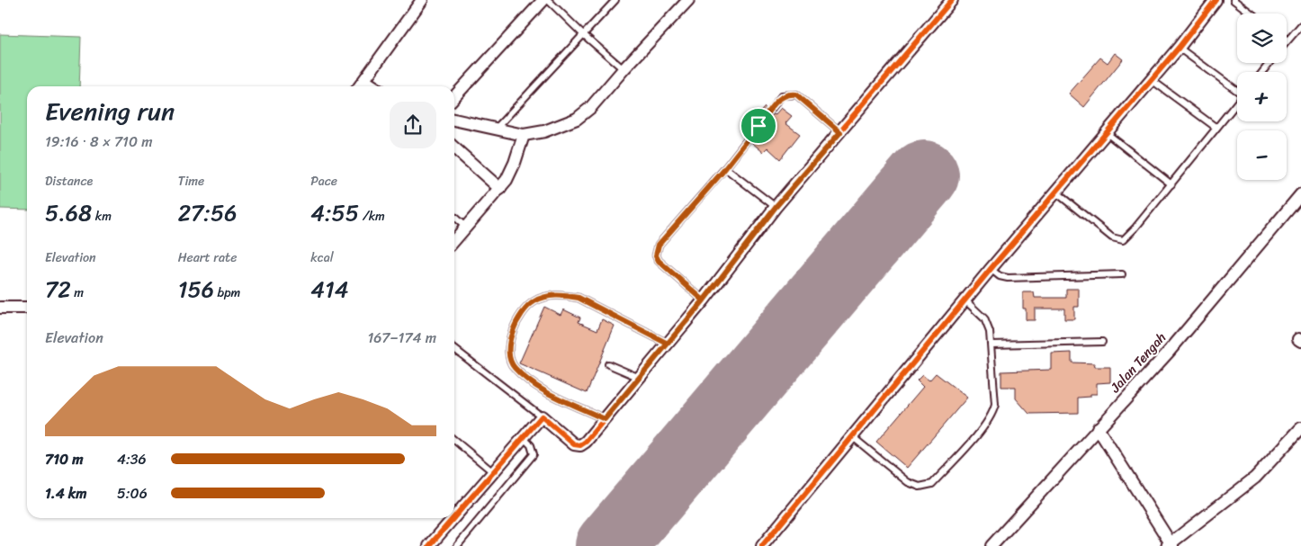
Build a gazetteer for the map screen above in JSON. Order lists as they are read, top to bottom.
{
  "streets": {
    "street": ["Jalan Tengah"]
  },
  "page": {
    "map_buttons": ["+", "−"],
    "heading": ["Evening run", "19:16 · 8 × 710 m"],
    "stats": [
      ["Distance", "5.68 km"],
      ["Time", "27:56"],
      ["Pace", "4:55 /km"],
      ["Elevation", "72 m"],
      ["Heart rate", "156 bpm"],
      ["kcal", "414"]
    ],
    "chart": ["Elevation", "167–174 m"],
    "list": [
      {
        "name": "710 m",
        "note": "4:36"
      },
      {
        "name": "1.4 km",
        "note": "5:06"
      }
    ]
  }
}
